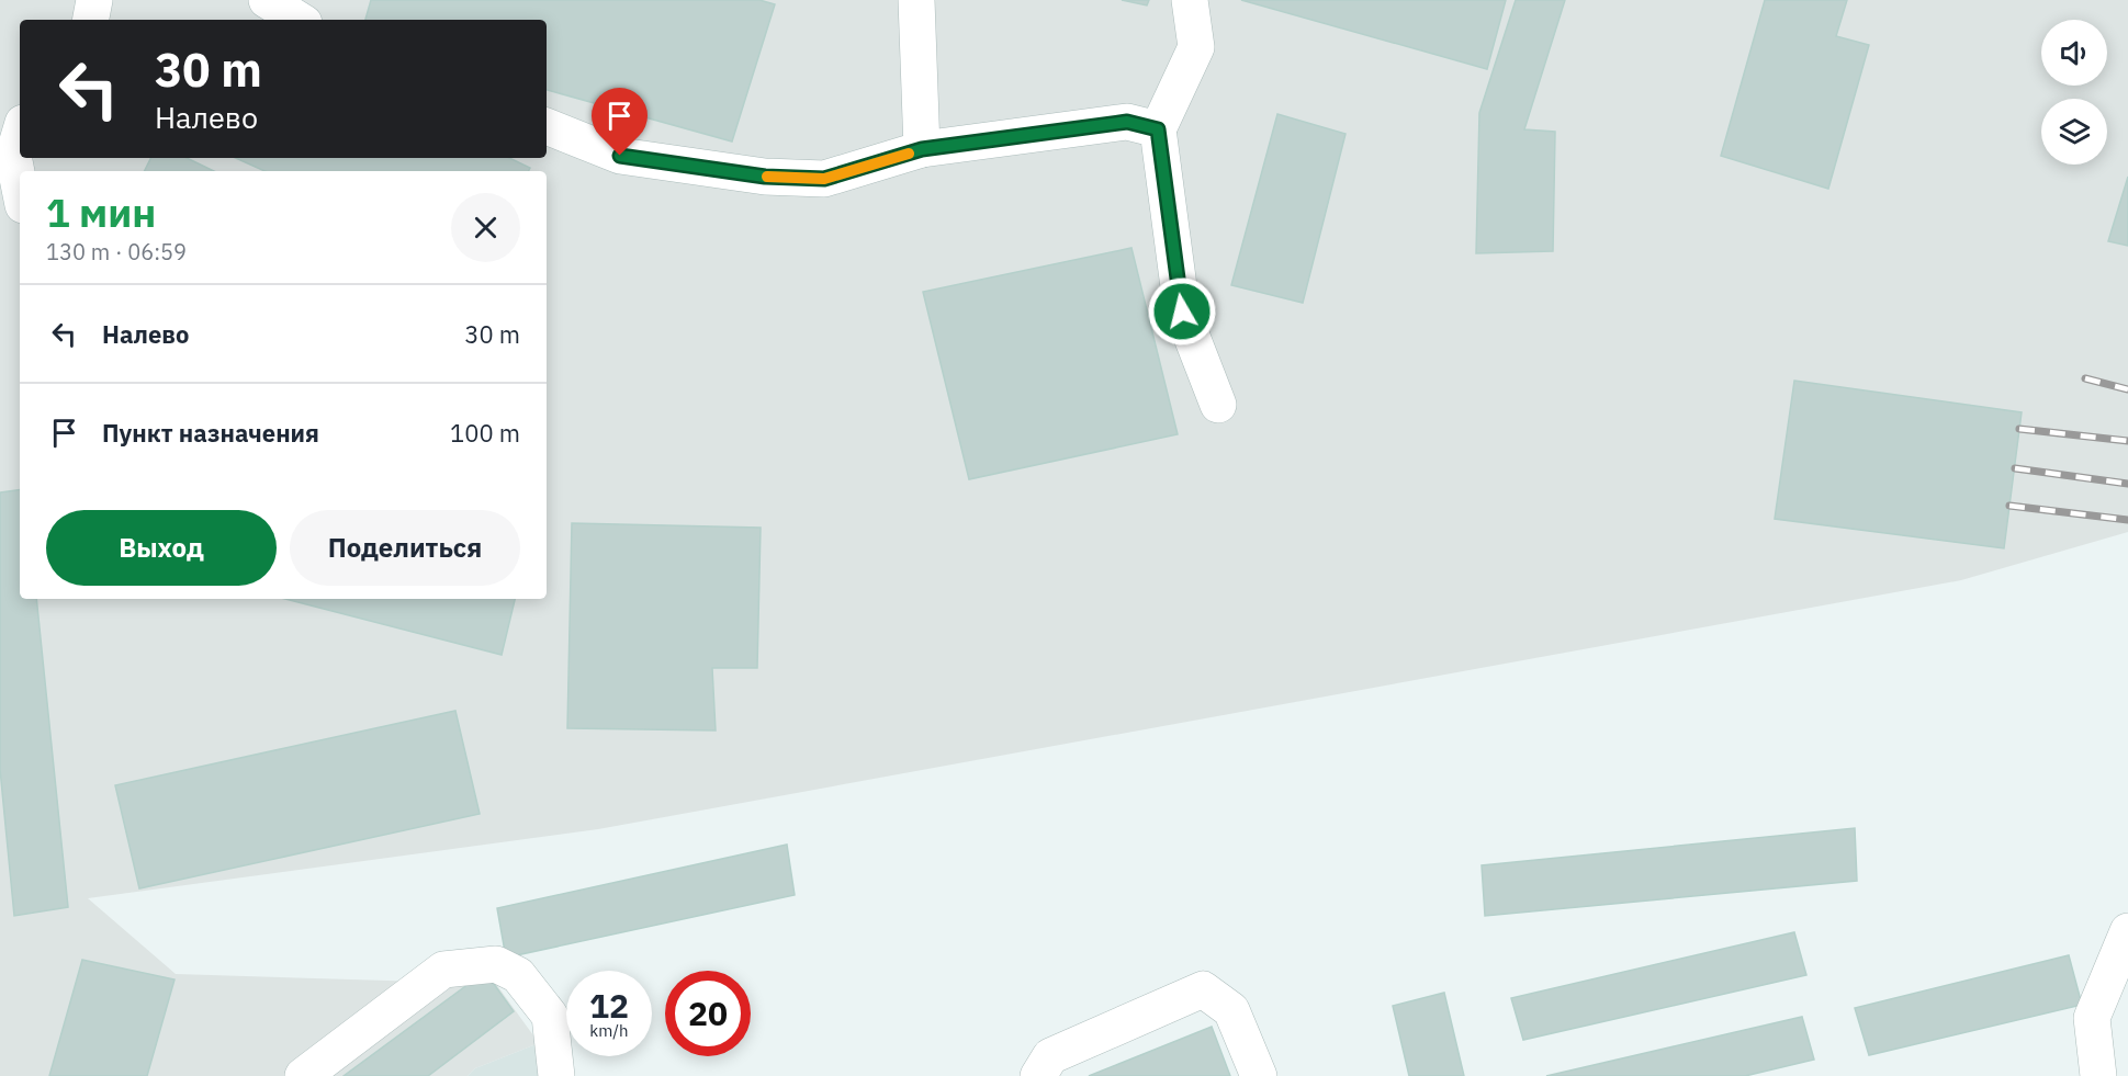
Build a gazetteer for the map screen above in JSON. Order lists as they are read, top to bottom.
{
  "page": {
    "turn": ["30 m", "Налево"],
    "heading": ["1 мин", "130 m · 06:59"],
    "list": [
      {
        "name": "Налево",
        "value": "30 m"
      },
      {
        "name": "Пункт назначения",
        "value": "100 m"
      }
    ],
    "buttons": ["Выход", "Поделиться"],
    "speed": "12 km/h",
    "limit": "20"
  }
}
